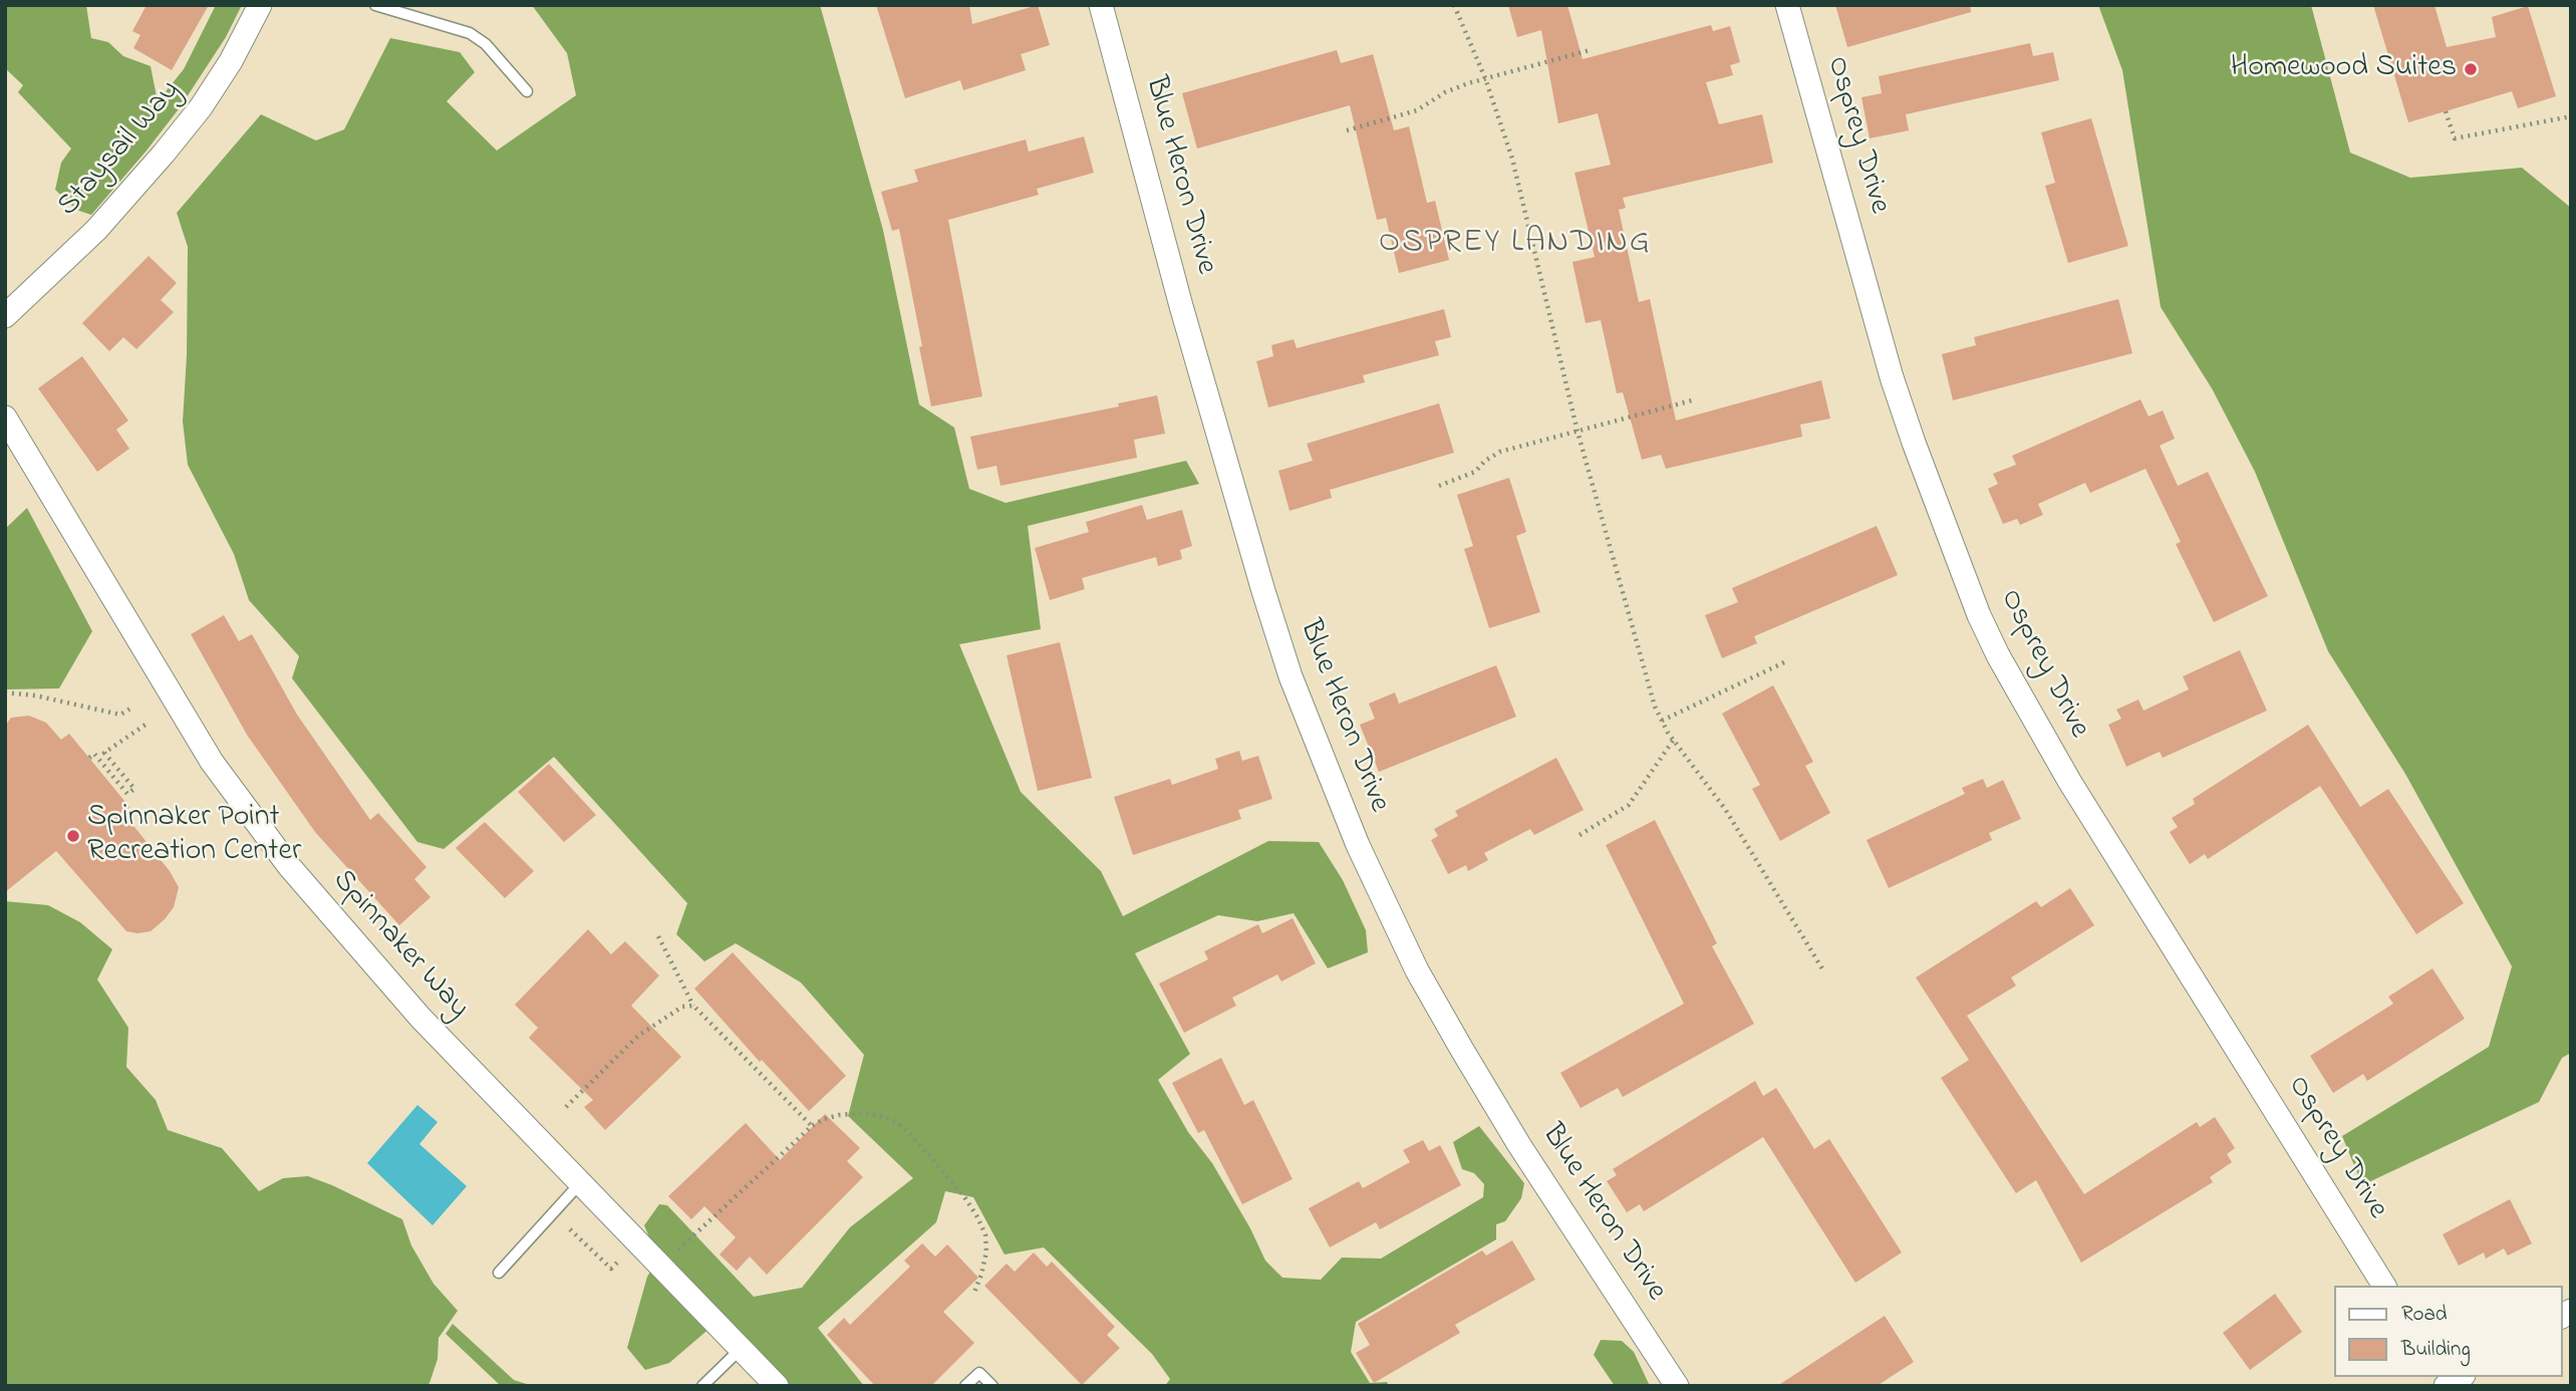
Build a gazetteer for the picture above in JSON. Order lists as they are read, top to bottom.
{
  "streets": {
    "street": [
      "Osprey Drive",
      "Staysail Way",
      "Blue Heron Drive",
      "Spinnaker Way"
    ]
  },
  "districts": ["OSPREY LANDING"],
  "places": ["Homewood Suites", "Spinnaker Point Recreation Center"],
  "legend": ["Road", "Building"]
}
